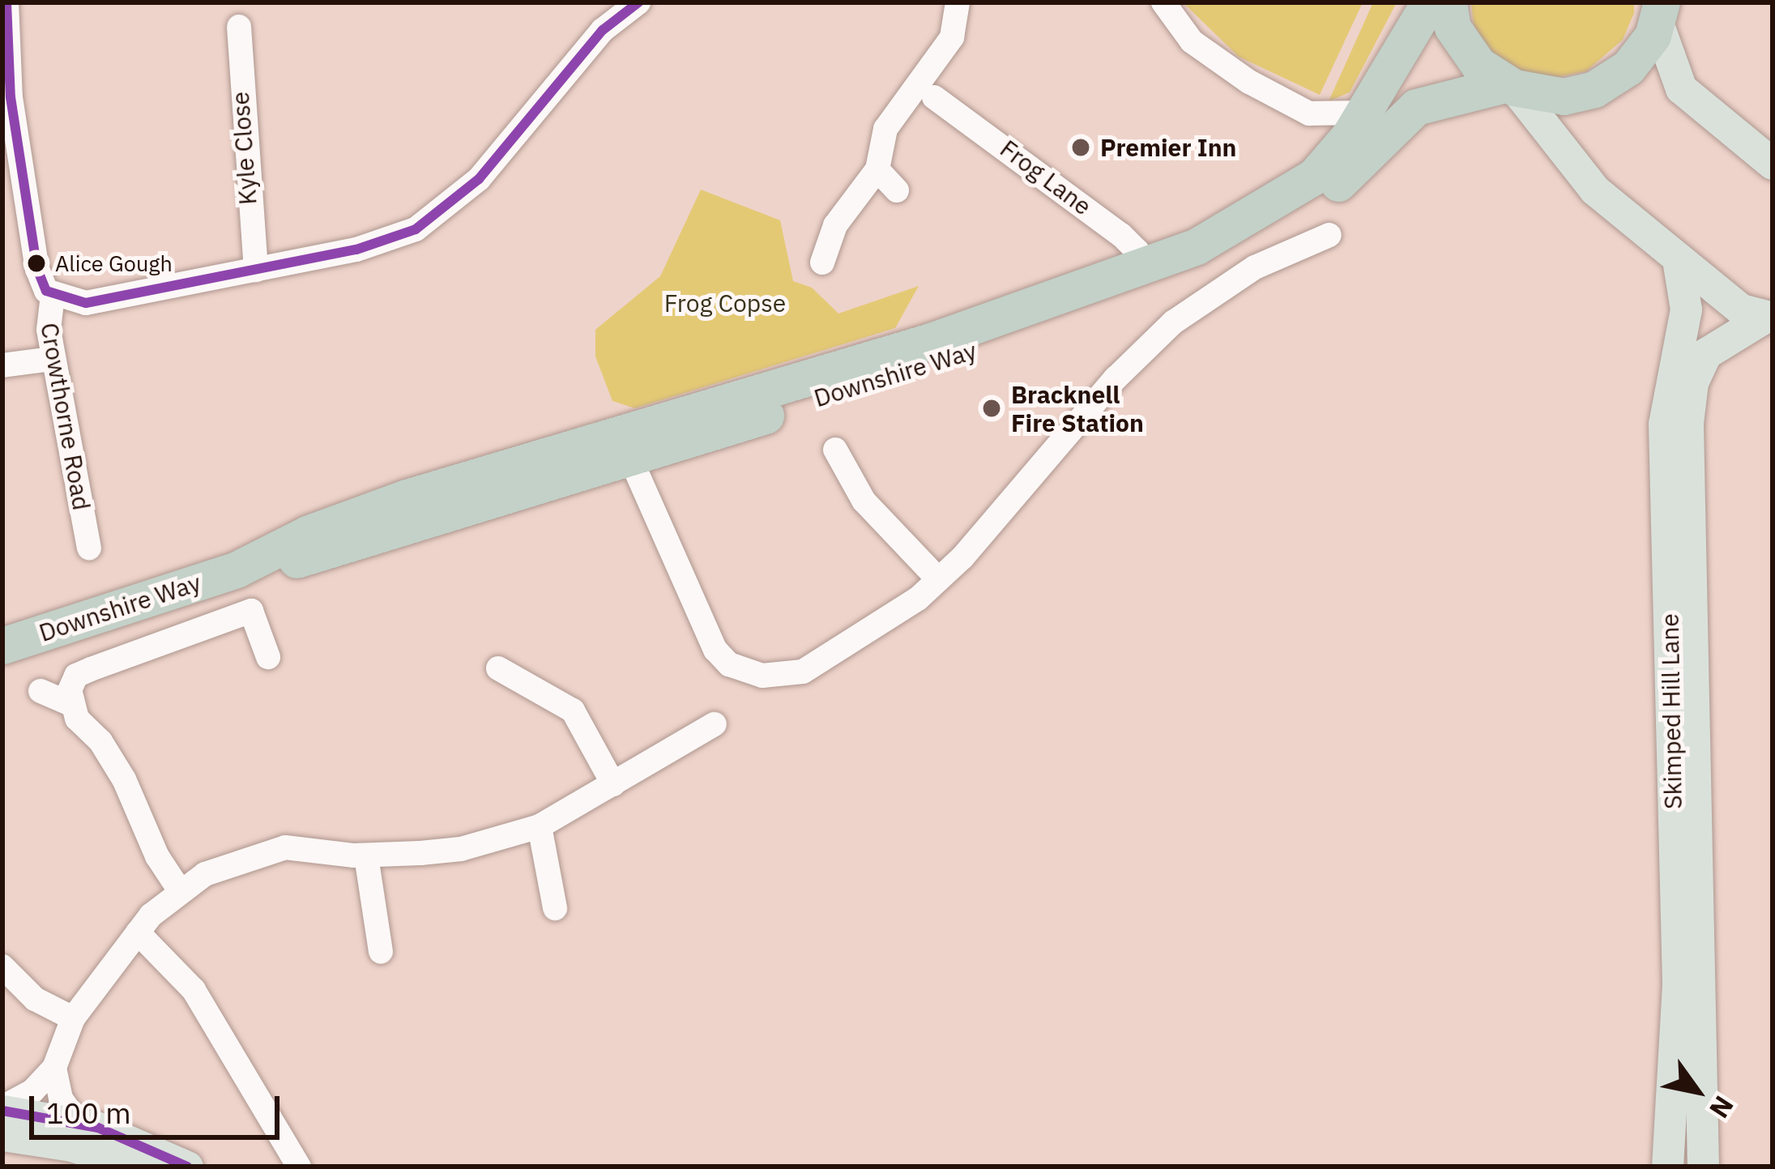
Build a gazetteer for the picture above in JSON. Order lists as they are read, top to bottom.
{
  "streets": {
    "highway": ["Downshire Way"],
    "main road": ["Skimped Hill Lane"],
    "street": ["Kyle Close", "Frog Lane", "Crowthorne Road"]
  },
  "crossings": [
    ["Frog Lane", "Downshire Way"]
  ],
  "parks": ["Frog Copse"],
  "places": ["Premier Inn", "Alice Gough", "Bracknell Fire Station"],
  "scale_bar": "100 m",
  "north": "bottom right"
}
